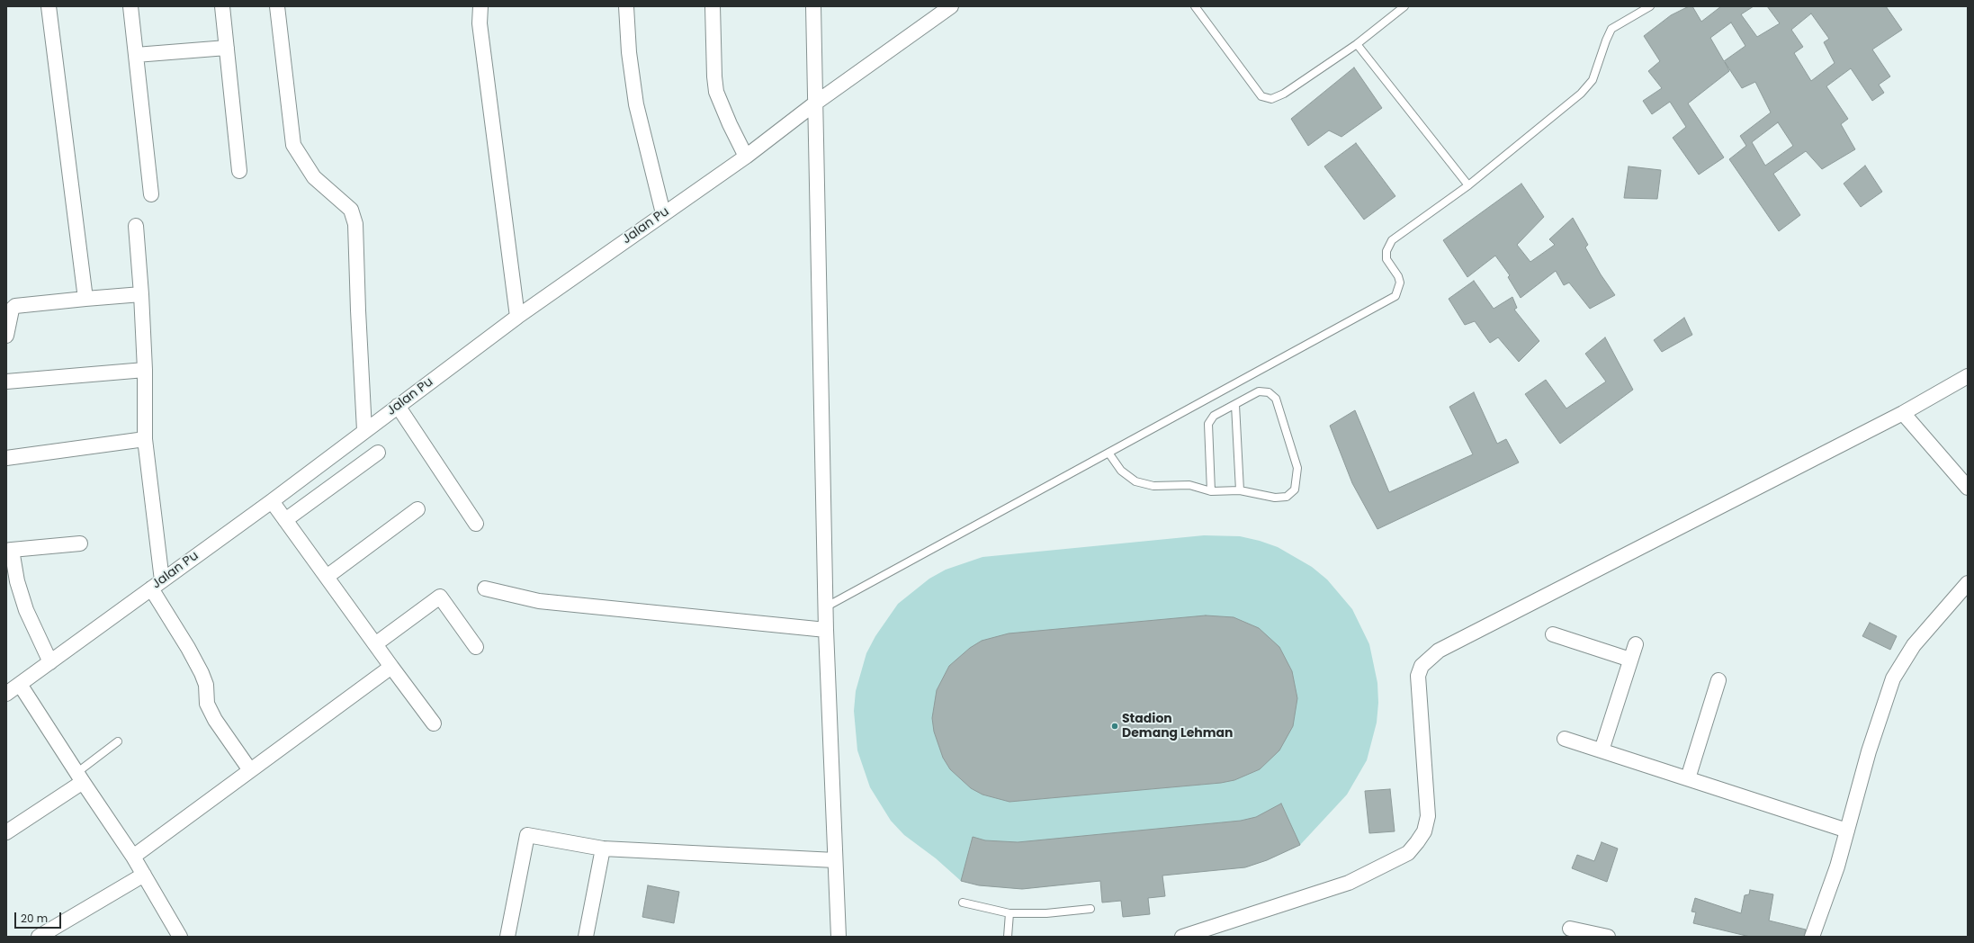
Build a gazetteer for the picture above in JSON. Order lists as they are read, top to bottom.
{
  "streets": {
    "street": ["Jalan Pu"]
  },
  "places": ["Stadion Demang Lehman"],
  "scale_bar": "20 m"
}
